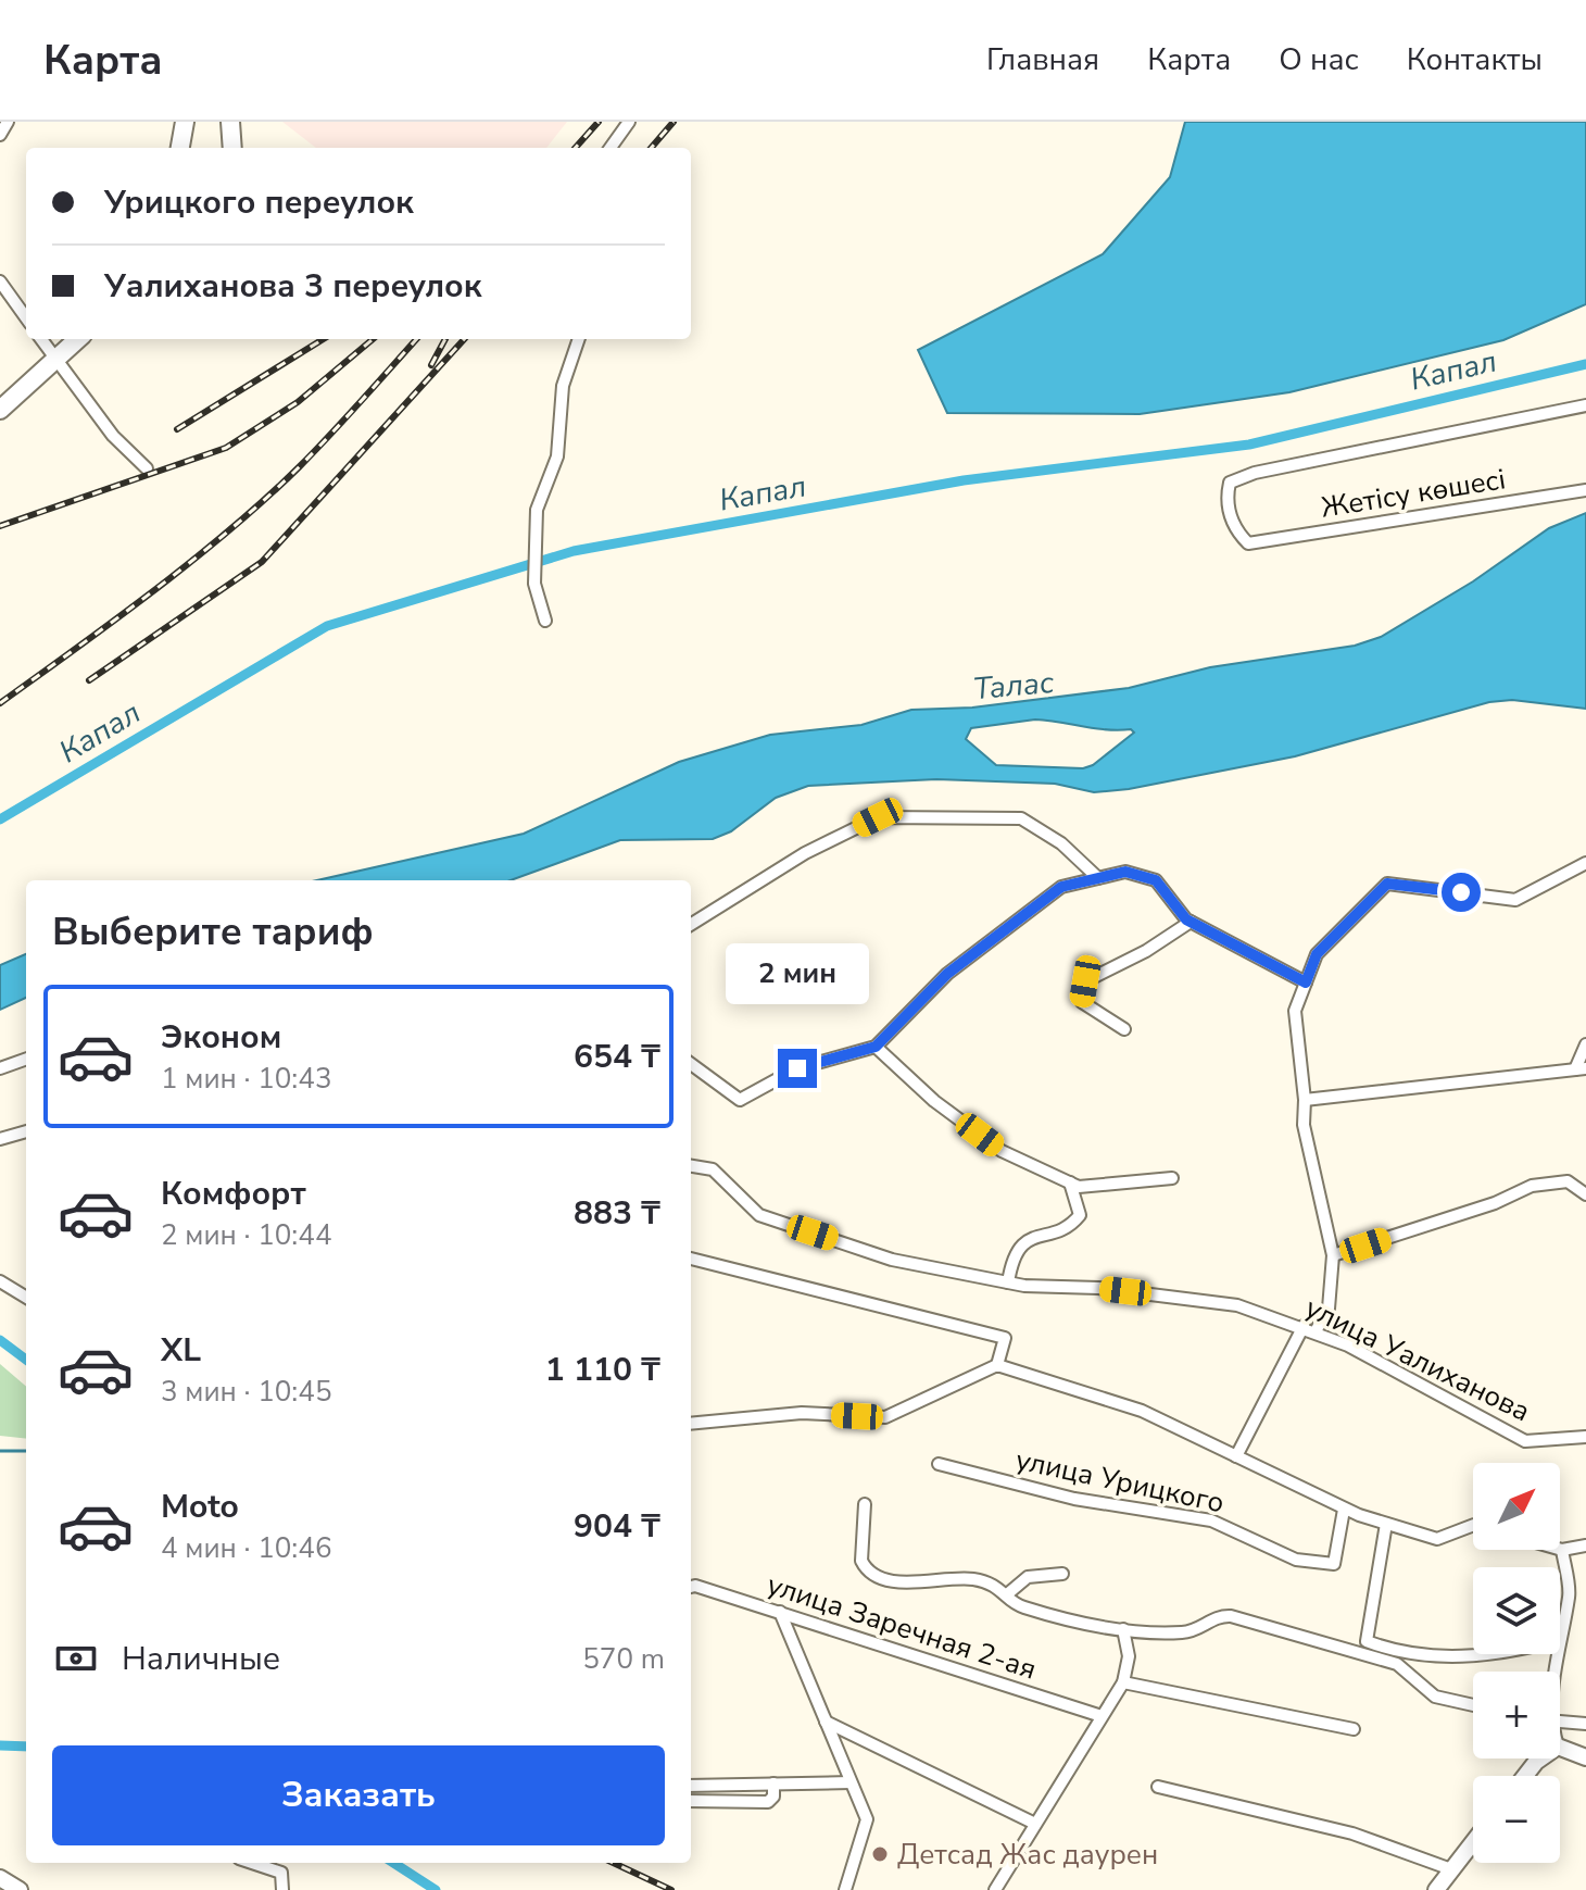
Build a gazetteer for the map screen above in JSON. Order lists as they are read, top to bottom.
{
  "streets": {
    "street": [
      "Жетісу көшесі",
      "улица Уалиханова",
      "улица Урицкого",
      "улица Заречная 2-ая"
    ]
  },
  "water": ["Капал", "Талас"],
  "places": ["Детсад Жас даурен"],
  "north": "top right",
  "page": {
    "header": "Карта",
    "nav": [
      "Главная",
      "Карта",
      "О нас",
      "Контакты"
    ],
    "banner": ["Урицкого переулок", "Уалиханова 3 переулок"],
    "heading": "Выберите тариф",
    "bubble": "2 мин",
    "list": [
      {
        "name": "Эконом",
        "note": "1 мин · 10:43",
        "value": "654 ₸"
      },
      {
        "name": "Комфорт",
        "note": "2 мин · 10:44",
        "value": "883 ₸"
      },
      {
        "name": "XL",
        "note": "3 мин · 10:45",
        "value": "1 110 ₸"
      },
      {
        "name": "Moto",
        "note": "4 мин · 10:46",
        "value": "904 ₸"
      }
    ],
    "map_buttons": ["+", "−"],
    "pay": ["Наличные", "570 m"],
    "buttons": "Заказать"
  }
}
